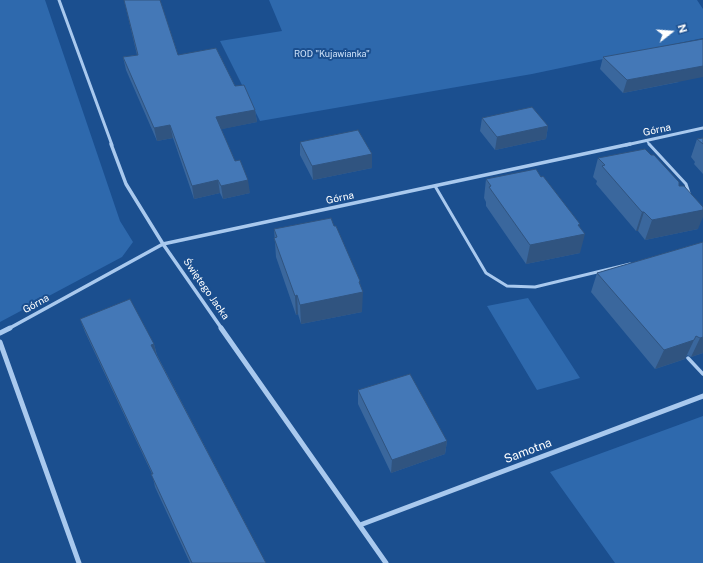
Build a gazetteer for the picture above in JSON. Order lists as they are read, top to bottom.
{
  "streets": {
    "street": ["Górna", "Świętego Jacka", "Samotna"]
  },
  "crossings": [
    ["Górna", "Świętego Jacka"],
    ["Świętego Jacka", "Samotna"]
  ],
  "parks": ["ROD \"Kujawianka\""],
  "north": "right"
}
